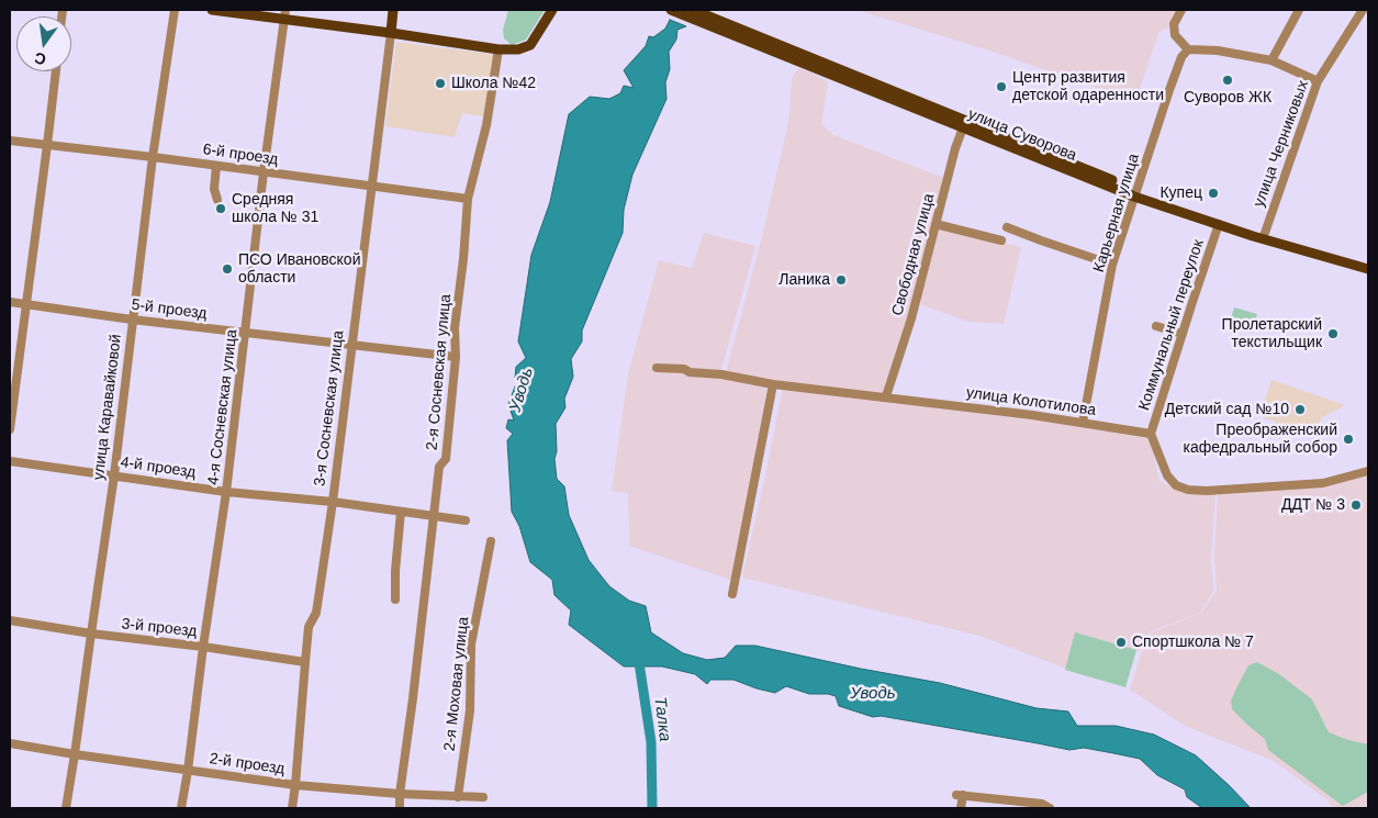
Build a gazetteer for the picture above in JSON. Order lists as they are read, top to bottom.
{
  "streets": {
    "main road": ["улица Суворова", "3-я Сосневская улица"],
    "street": [
      "улица Черниковых",
      "6-й проезд",
      "Карьерная улица",
      "Свободная улица",
      "5-й проезд",
      "Коммунальный переулок",
      "2-я Сосневская улица",
      "улица Колотилова",
      "улица Каравайковой",
      "4-я Сосневская улица",
      "4-й проезд",
      "3-й проезд",
      "2-я Моховая улица",
      "2-й проезд"
    ]
  },
  "crossings": [
    ["улица Суворова", "улица Черниковых"],
    ["улица Суворова", "Карьерная улица"],
    ["улица Суворова", "Свободная улица"],
    ["улица Суворова", "Коммунальный переулок"],
    ["6-й проезд", "2-я Сосневская улица"],
    ["6-й проезд", "улица Каравайковой"],
    ["6-й проезд", "4-я Сосневская улица"],
    ["6-й проезд", "3-я Сосневская улица"],
    ["Карьерная улица", "улица Колотилова"],
    ["Свободная улица", "улица Колотилова"],
    ["5-й проезд", "2-я Сосневская улица"],
    ["5-й проезд", "улица Каравайковой"],
    ["5-й проезд", "4-я Сосневская улица"],
    ["5-й проезд", "3-я Сосневская улица"],
    ["Коммунальный переулок", "улица Колотилова"],
    ["2-я Сосневская улица", "4-й проезд"],
    ["2-я Сосневская улица", "2-й проезд"],
    ["улица Каравайковой", "4-й проезд"],
    ["улица Каравайковой", "3-й проезд"],
    ["улица Каравайковой", "2-й проезд"],
    ["4-я Сосневская улица", "4-й проезд"],
    ["4-я Сосневская улица", "3-й проезд"],
    ["4-я Сосневская улица", "2-й проезд"],
    ["3-я Сосневская улица", "4-й проезд"],
    ["3-я Сосневская улица", "3-й проезд"],
    ["3-я Сосневская улица", "2-й проезд"],
    ["2-я Моховая улица", "2-й проезд"]
  ],
  "water": ["Уводь", "Талка"],
  "places": [
    "Суворов ЖК",
    "Школа №42",
    "Центр развития детской одаренности",
    "Купец",
    "Средняя школа № 31",
    "ПСО Ивановской области",
    "Ланика",
    "Пролетарский текстильщик",
    "Детский сад №10",
    "Преображенский кафедральный собор",
    "ДДТ № 3",
    "Спортшкола № 7"
  ],
  "north": "bottom"
}
